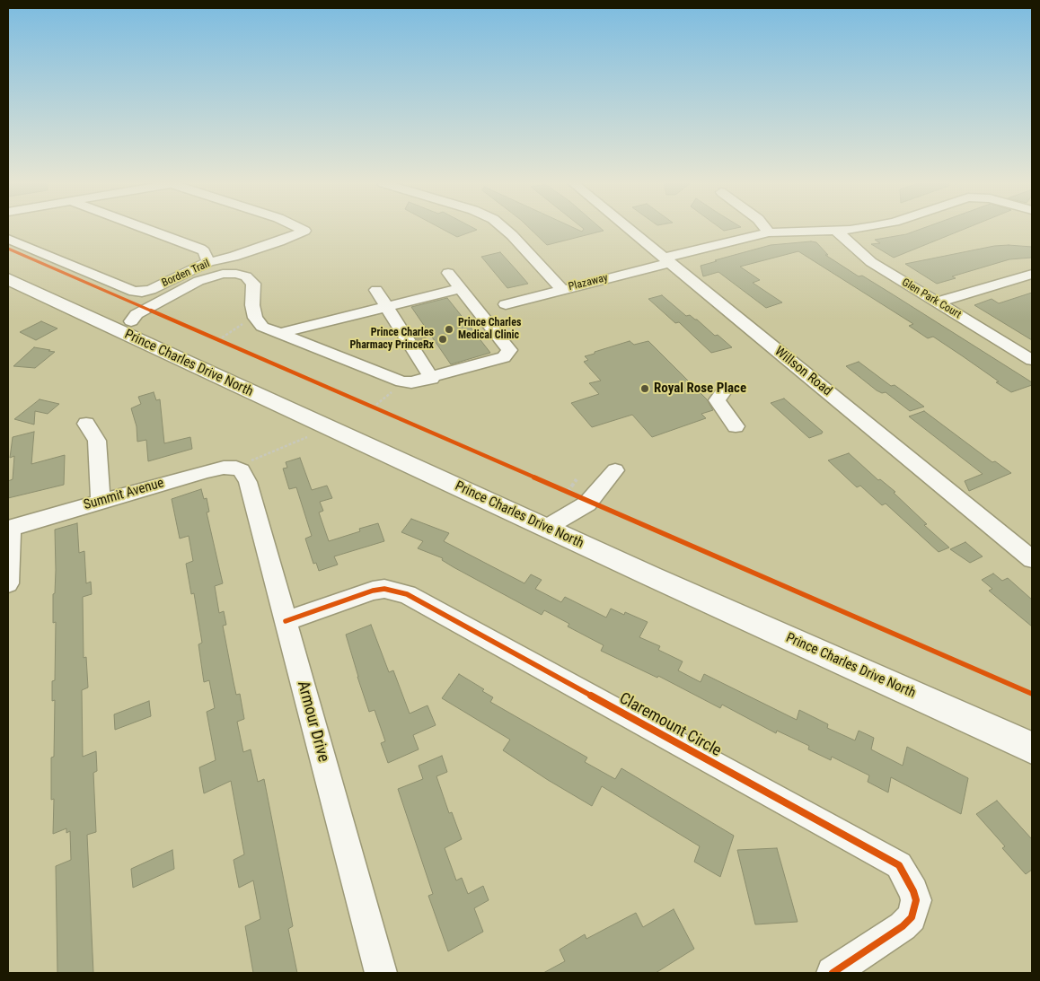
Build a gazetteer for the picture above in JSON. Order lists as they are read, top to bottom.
{
  "streets": {
    "main road": ["Prince Charles Drive North"],
    "street": [
      "Borden Trail",
      "Plazaway",
      "Glen Park Court",
      "Willson Road",
      "Summit Avenue",
      "Armour Drive",
      "Claremount Circle"
    ]
  },
  "crossings": [
    ["Plazaway", "Glen Park Court"],
    ["Plazaway", "Willson Road"],
    ["Summit Avenue", "Armour Drive"],
    ["Armour Drive", "Claremount Circle"]
  ],
  "places": ["Prince Charles Medical Clinic", "Prince Charles Pharmacy PrinceRx", "Royal Rose Place"]
}
